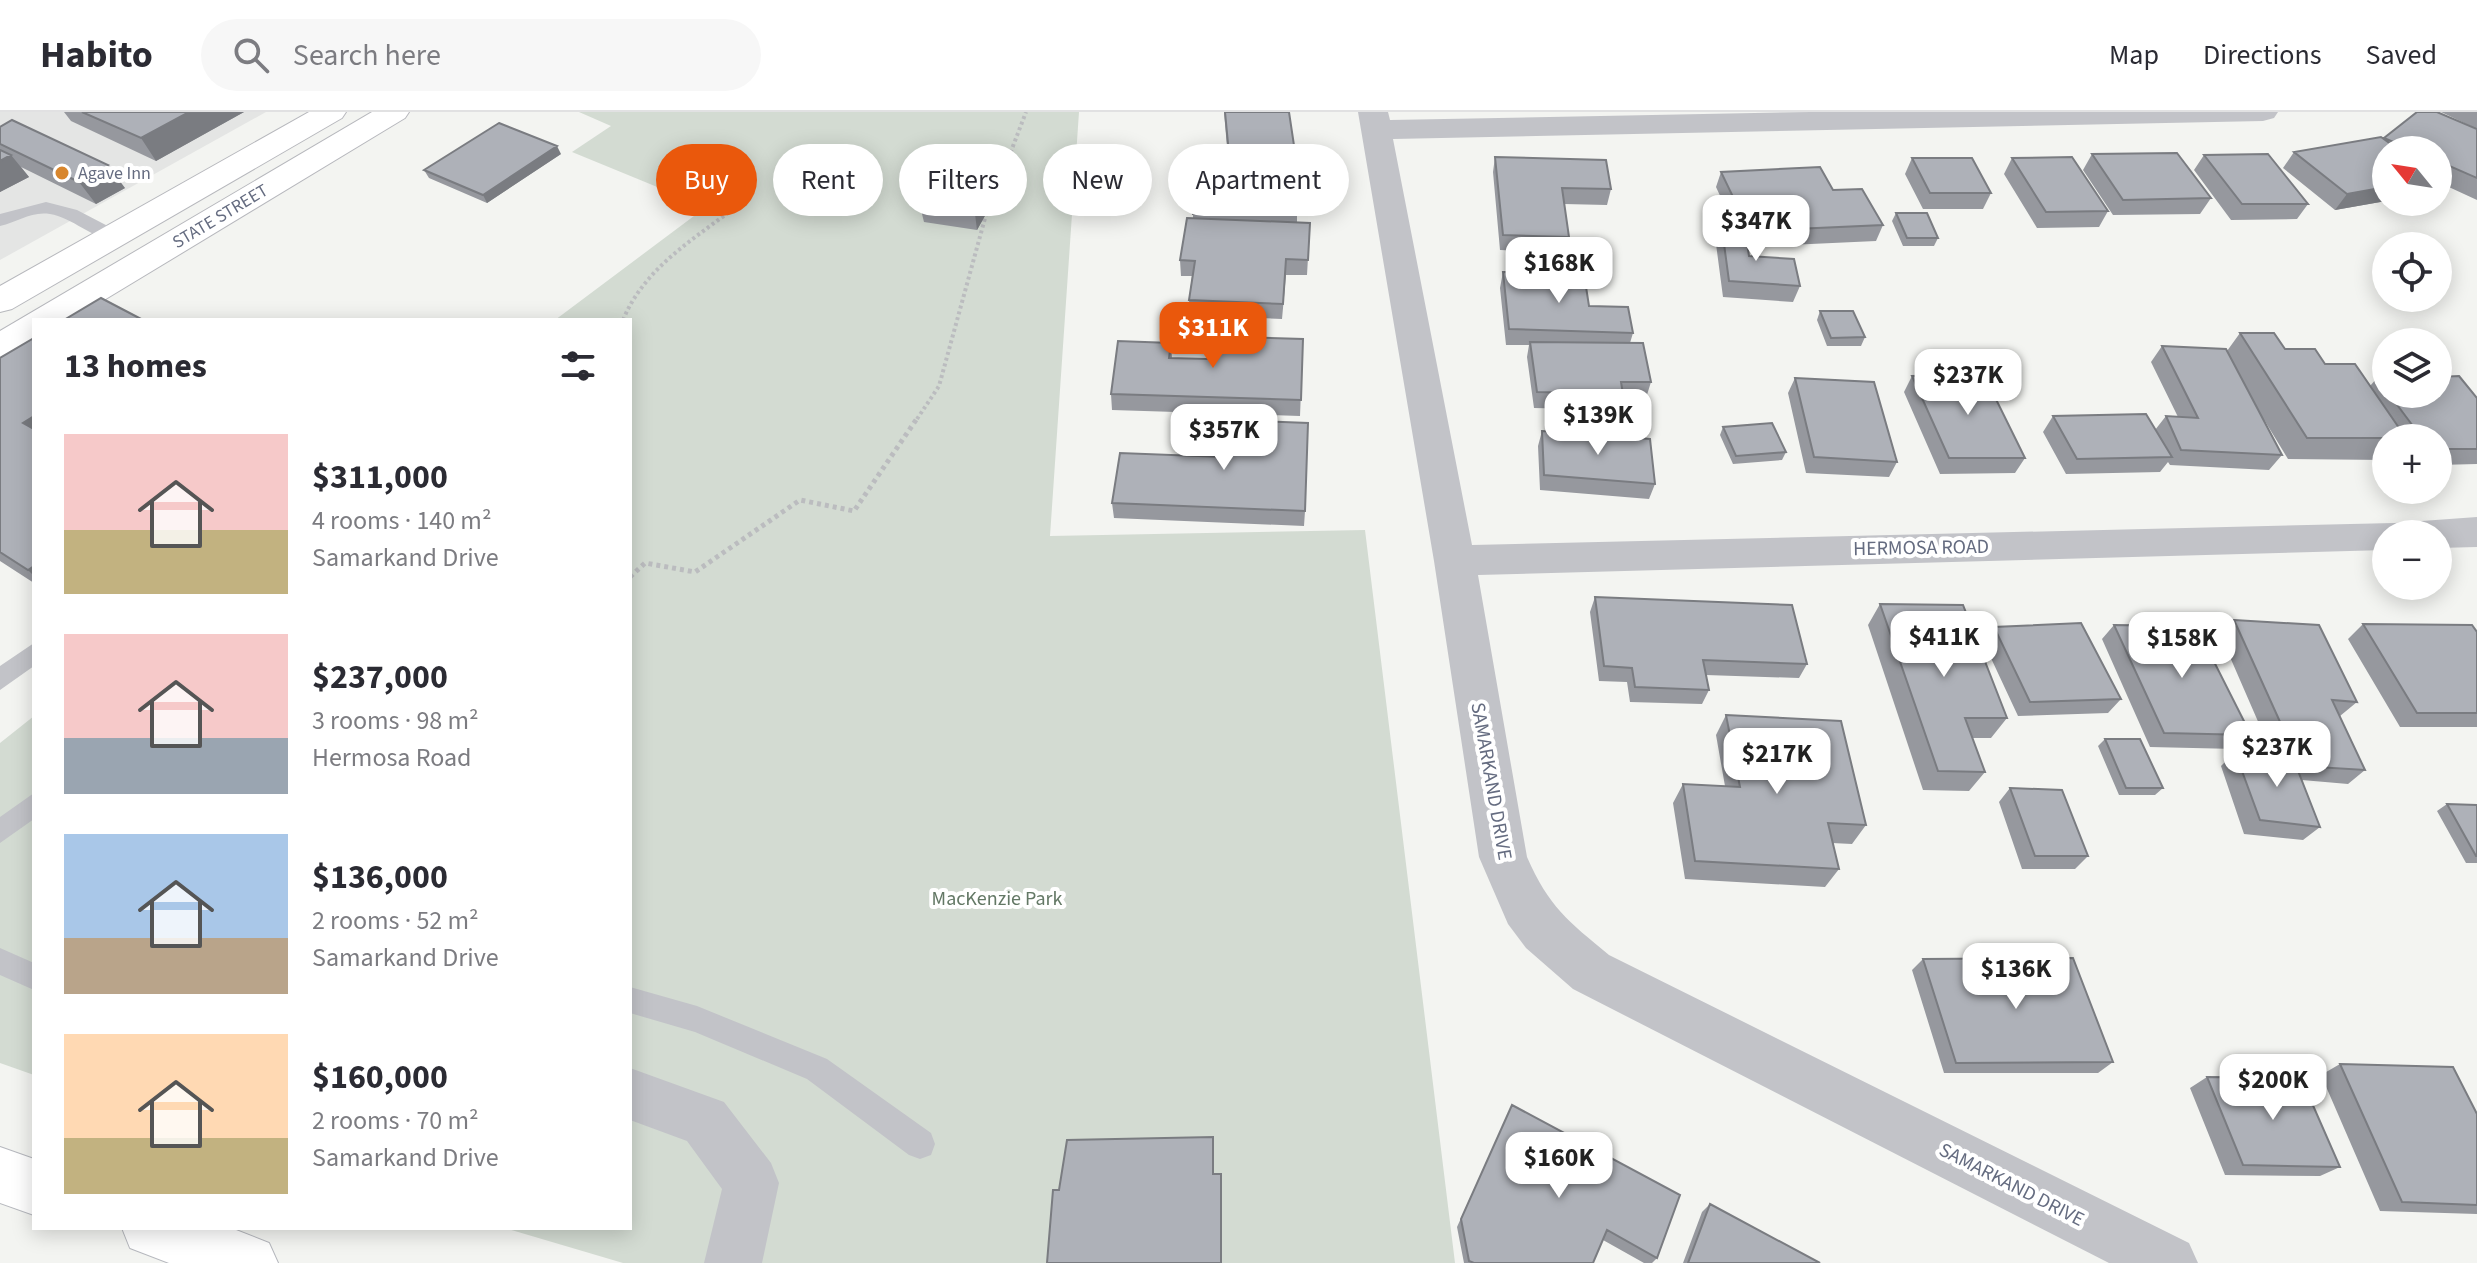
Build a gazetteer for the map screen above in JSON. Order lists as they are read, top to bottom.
{
  "streets": {
    "main road": ["STATE STREET"],
    "street": ["HERMOSA ROAD", "SAMARKAND DRIVE"]
  },
  "crossings": [
    ["HERMOSA ROAD", "SAMARKAND DRIVE"]
  ],
  "parks": ["MacKenzie Park"],
  "places": ["Agave Inn"],
  "north": "top left",
  "page": {
    "header": "Habito",
    "search": "Search here",
    "nav": ["Map", "Directions", "Saved"],
    "map_buttons": ["+", "−"],
    "chip": [
      "Buy",
      "Rent",
      "Filters",
      "New",
      "Apartment"
    ],
    "price": [
      "$347K",
      "$168K",
      "$311K",
      "$237K",
      "$139K",
      "$357K",
      "$411K",
      "$158K",
      "$237K",
      "$217K",
      "$136K",
      "$200K",
      "$160K"
    ],
    "heading": "13 homes",
    "list": [
      {
        "name": "$311,000",
        "note": "4 rooms · 140 m² · Samarkand Drive"
      },
      {
        "name": "$237,000",
        "note": "3 rooms · 98 m² · Hermosa Road"
      },
      {
        "name": "$136,000",
        "note": "2 rooms · 52 m² · Samarkand Drive"
      },
      {
        "name": "$160,000",
        "note": "2 rooms · 70 m² · Samarkand Drive"
      }
    ]
  }
}
